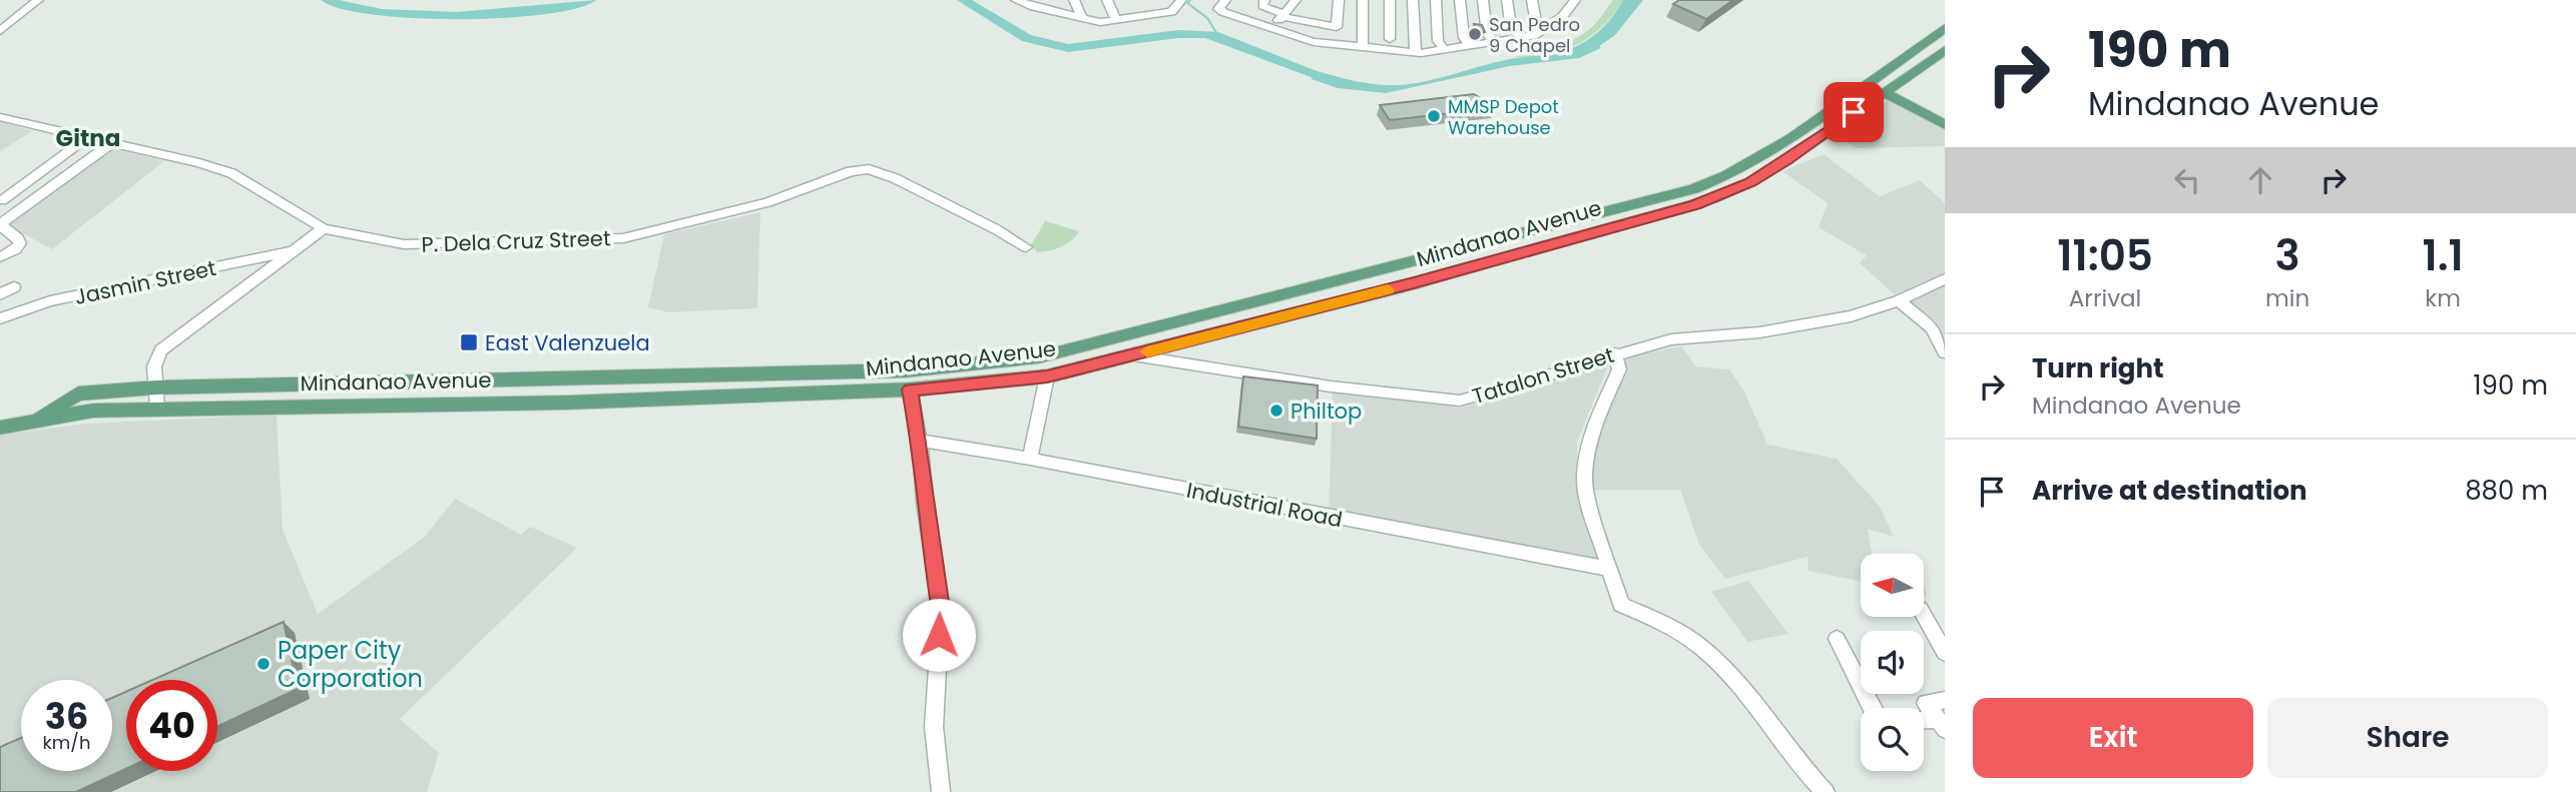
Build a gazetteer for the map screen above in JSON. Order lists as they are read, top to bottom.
{
  "streets": {
    "main road": ["Mindanao Avenue"],
    "street": [
      "P. Dela Cruz Street",
      "Jasmin Street",
      "Tatalon Street",
      "Industrial Road"
    ]
  },
  "crossings": [
    ["Mindanao Avenue", "Tatalon Street"]
  ],
  "districts": ["Gitna"],
  "places": {
    "other": [
      "San Pedro 9 Chapel",
      "MMSP Depot Warehouse",
      "Philtop",
      "Paper City Corporation"
    ],
    "transit": ["East Valenzuela"]
  },
  "north": "left",
  "page": {
    "turn": ["190 m", "Mindanao Avenue"],
    "eta": [
      "11:05",
      "Arrival",
      "3",
      "min",
      "1.1",
      "km"
    ],
    "list": [
      {
        "name": "Turn right",
        "note": "Mindanao Avenue",
        "value": "190 m"
      },
      {
        "name": "Arrive at destination",
        "value": "880 m"
      }
    ],
    "speed": "36 km/h",
    "limit": "40",
    "buttons": ["Exit", "Share"]
  }
}
